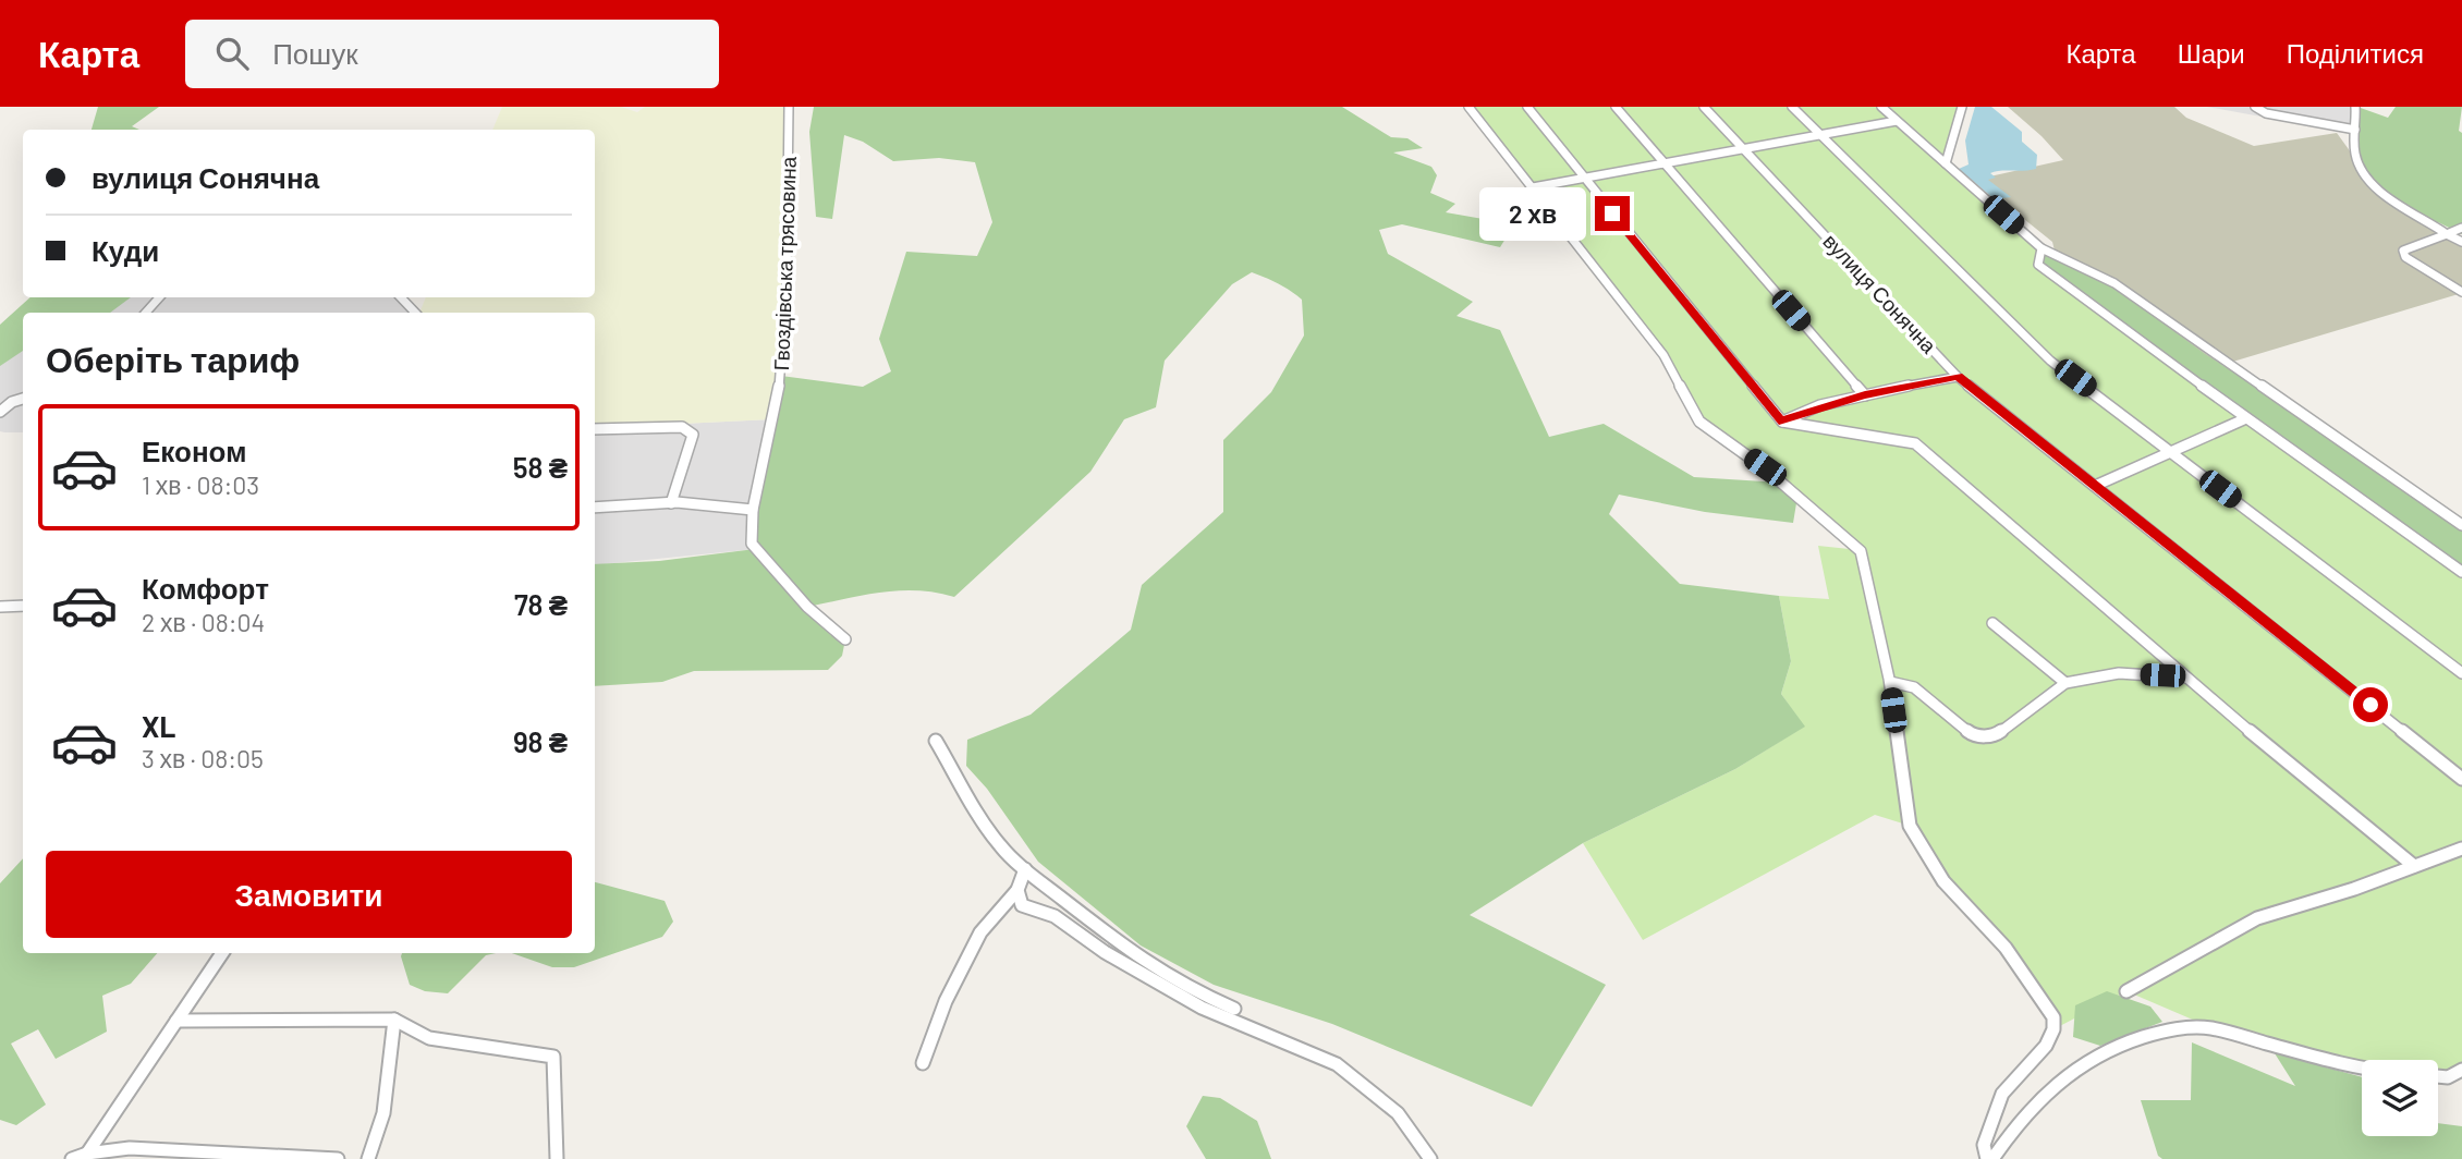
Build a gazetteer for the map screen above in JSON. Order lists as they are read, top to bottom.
{
  "streets": {
    "street": ["Гвоздівська трясовина", "вулиця Сонячна"]
  },
  "page": {
    "header": "Карта",
    "search": "Пошук",
    "nav": ["Карта", "Шари", "Поділитися"],
    "banner": ["вулиця Сонячна", "Куди"],
    "bubble": "2 хв",
    "heading": "Оберіть тариф",
    "list": [
      {
        "name": "Економ",
        "note": "1 хв · 08:03",
        "value": "58 ₴"
      },
      {
        "name": "Комфорт",
        "note": "2 хв · 08:04",
        "value": "78 ₴"
      },
      {
        "name": "XL",
        "note": "3 хв · 08:05",
        "value": "98 ₴"
      }
    ],
    "buttons": "Замовити"
  }
}
